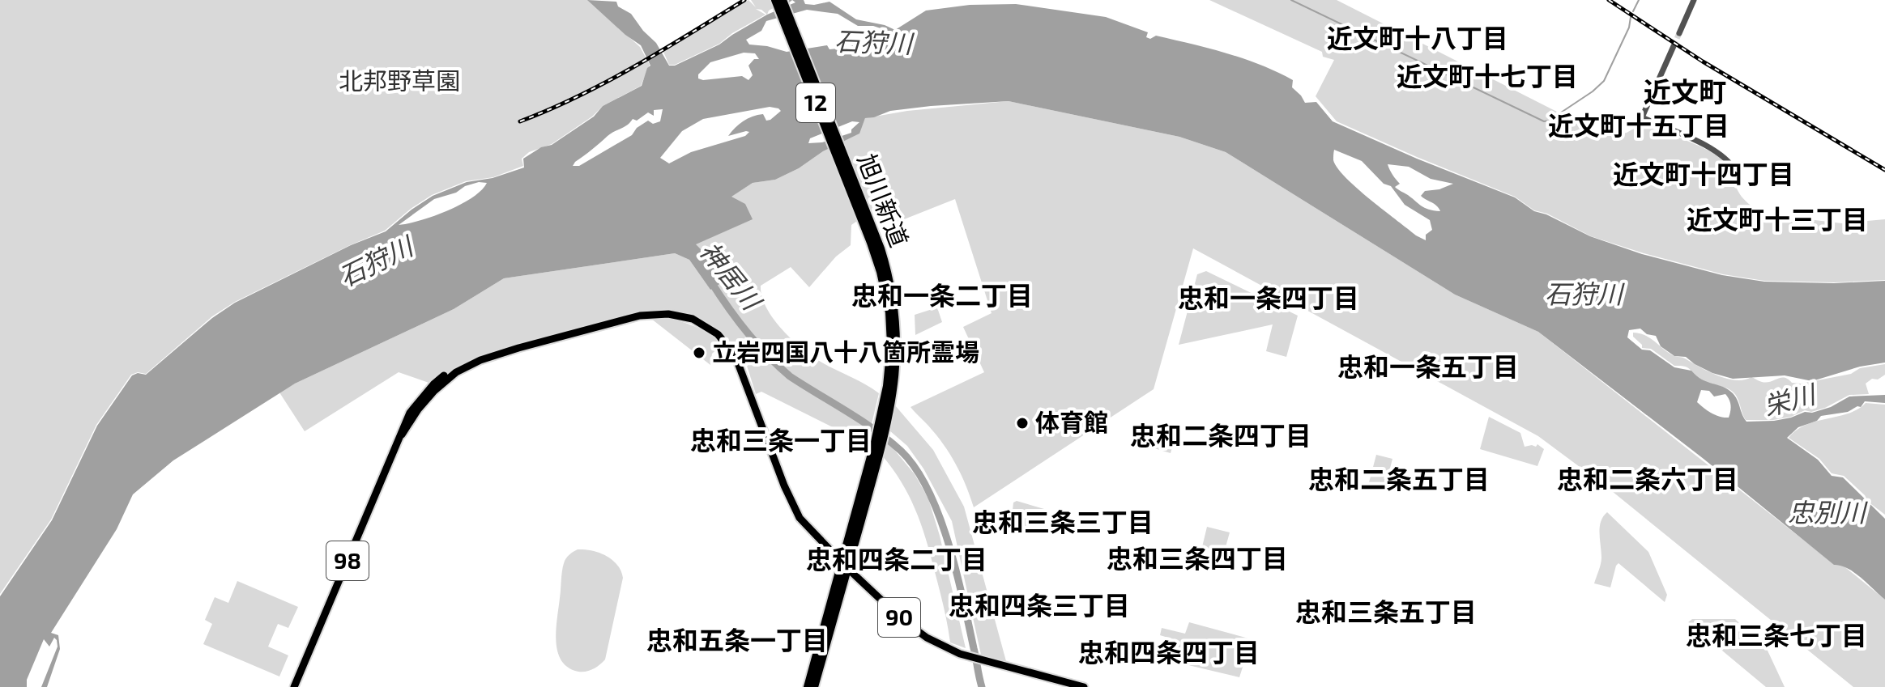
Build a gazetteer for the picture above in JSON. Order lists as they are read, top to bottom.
{
  "streets": {
    "highway": ["12", "旭川新道"],
    "main road": ["98", "90"]
  },
  "crossings": [
    ["旭川新道", "98"],
    ["旭川新道", "90"],
    ["98", "90"]
  ],
  "districts": [
    "近文町十八丁目",
    "近文町十七丁目",
    "近文町",
    "近文町十五丁目",
    "近文町十四丁目",
    "近文町十三丁目",
    "忠和一条二丁目",
    "忠和一条四丁目",
    "忠和一条五丁目",
    "忠和二条四丁目",
    "忠和三条一丁目",
    "忠和二条五丁目",
    "忠和二条六丁目",
    "忠和三条三丁目",
    "忠和三条四丁目",
    "忠和四条二丁目",
    "忠和四条三丁目",
    "忠和三条五丁目",
    "忠和三条七丁目",
    "忠和五条一丁目",
    "忠和四条四丁目"
  ],
  "water": [
    "石狩川",
    "神居川",
    "栄川",
    "忠別川"
  ],
  "parks": ["北邦野草園"],
  "places": ["立岩四国八十八箇所霊場", "体育館"]
}
